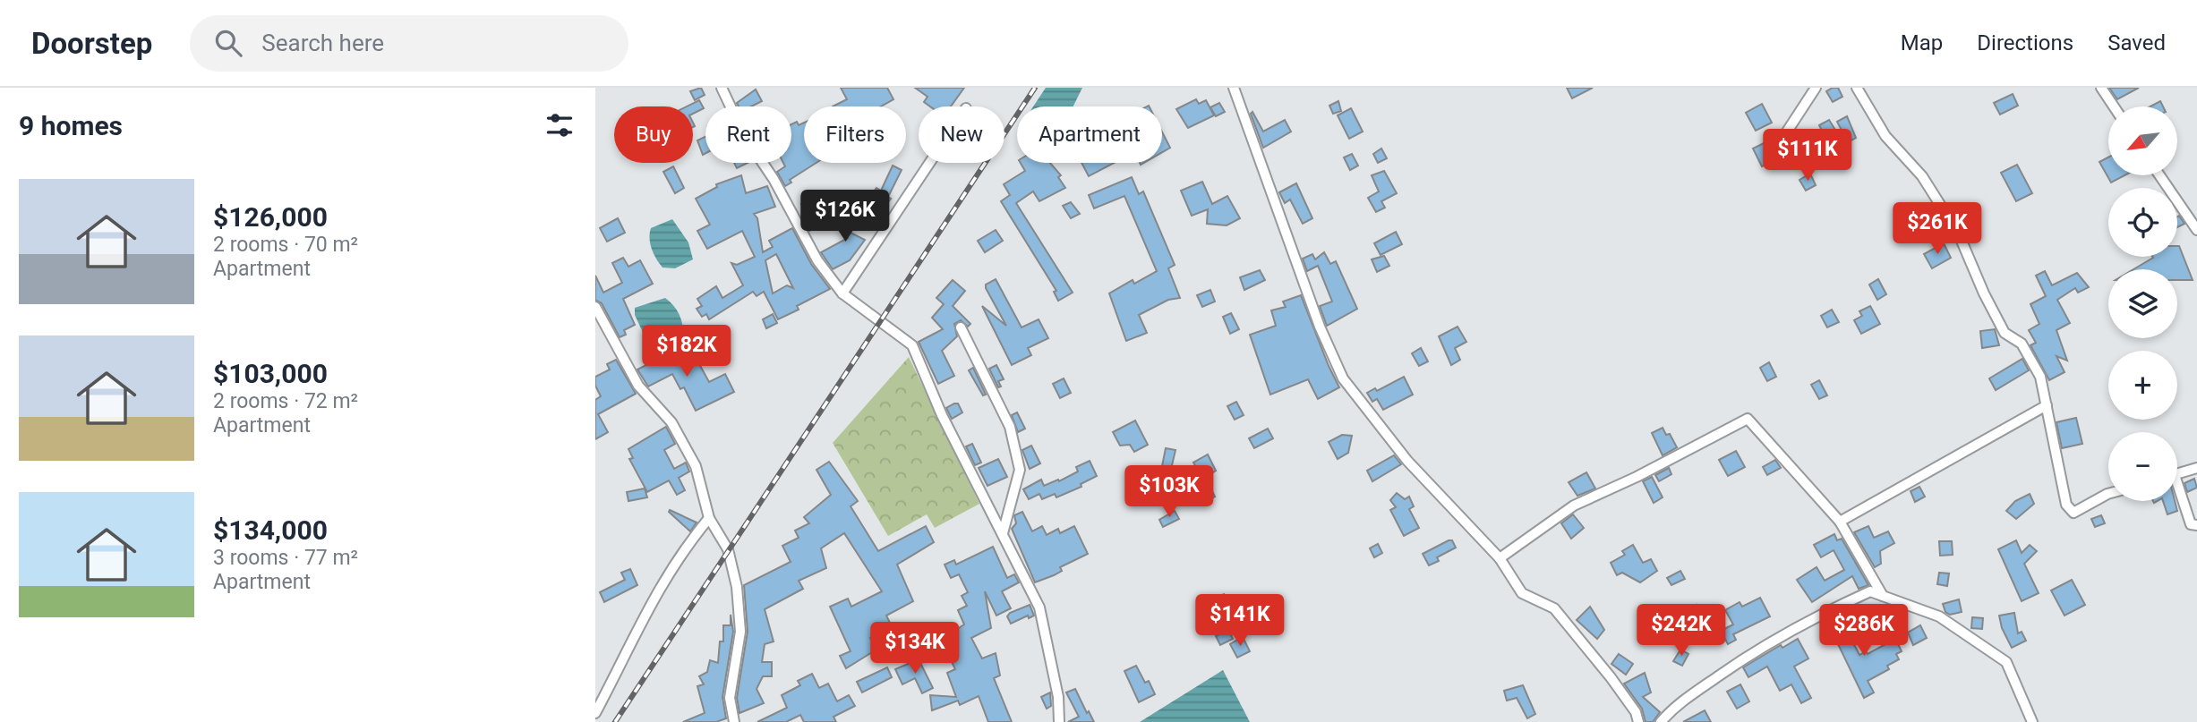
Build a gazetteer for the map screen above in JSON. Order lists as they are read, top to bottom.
{
  "north": "bottom left",
  "page": {
    "header": "Doorstep",
    "search": "Search here",
    "nav": ["Map", "Directions", "Saved"],
    "heading": "9 homes",
    "map_buttons": ["+", "−"],
    "chip": [
      "Buy",
      "Rent",
      "Filters",
      "New",
      "Apartment"
    ],
    "price": [
      "$111K",
      "$126K",
      "$261K",
      "$182K",
      "$103K",
      "$141K",
      "$242K",
      "$286K",
      "$134K"
    ],
    "list": [
      {
        "name": "$126,000",
        "note": "2 rooms · 70 m² · Apartment"
      },
      {
        "name": "$103,000",
        "note": "2 rooms · 72 m² · Apartment"
      },
      {
        "name": "$134,000",
        "note": "3 rooms · 77 m² · Apartment"
      }
    ]
  }
}
